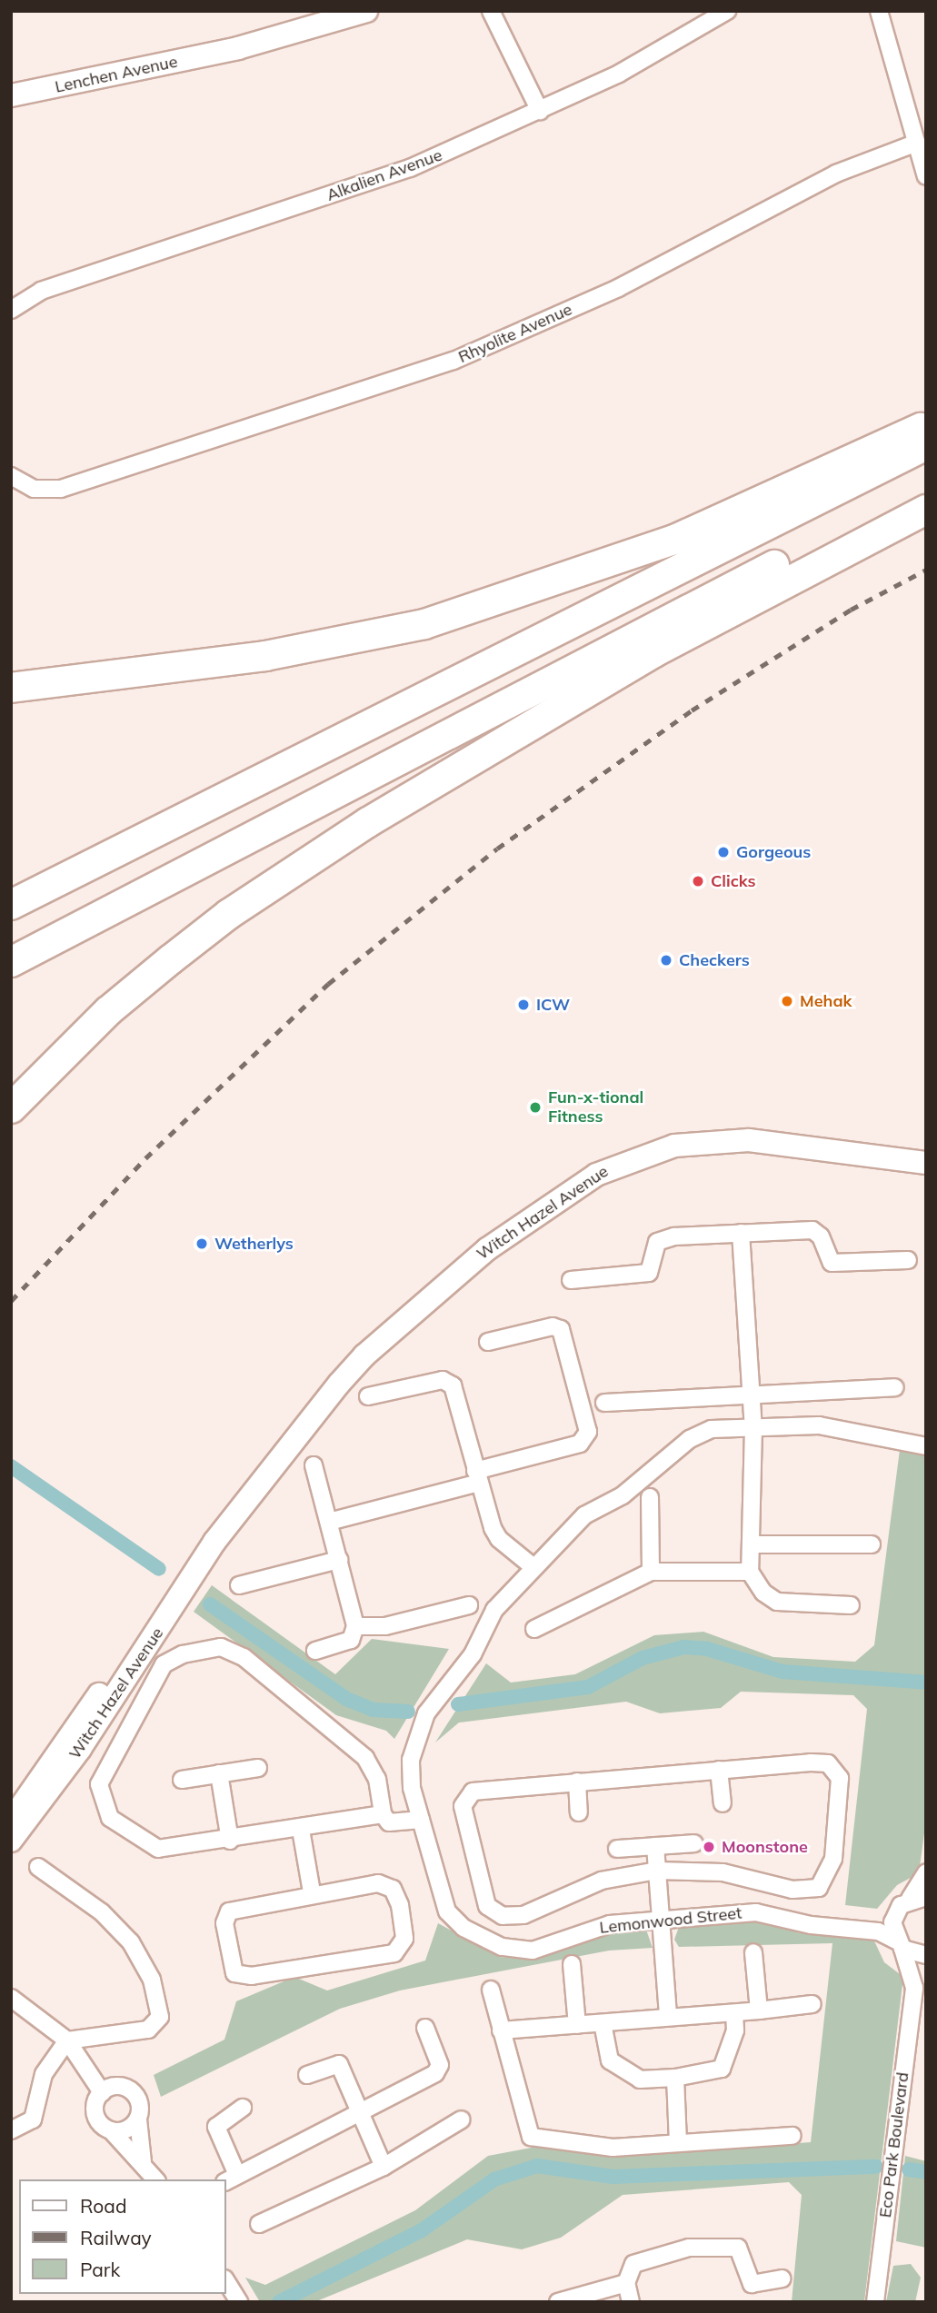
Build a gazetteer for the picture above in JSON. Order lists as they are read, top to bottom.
{
  "streets": {
    "street": [
      "Lenchen Avenue",
      "Alkalien Avenue",
      "Rhyolite Avenue",
      "Witch Hazel Avenue",
      "Lemonwood Street",
      "Eco Park Boulevard"
    ]
  },
  "crossings": [
    ["Lemonwood Street", "Eco Park Boulevard"]
  ],
  "places": [
    "Gorgeous",
    "Clicks",
    "Checkers",
    "Mehak",
    "ICW",
    "Fun-x-tional Fitness",
    "Wetherlys",
    "Moonstone"
  ],
  "legend": ["Road", "Railway", "Park"]
}
